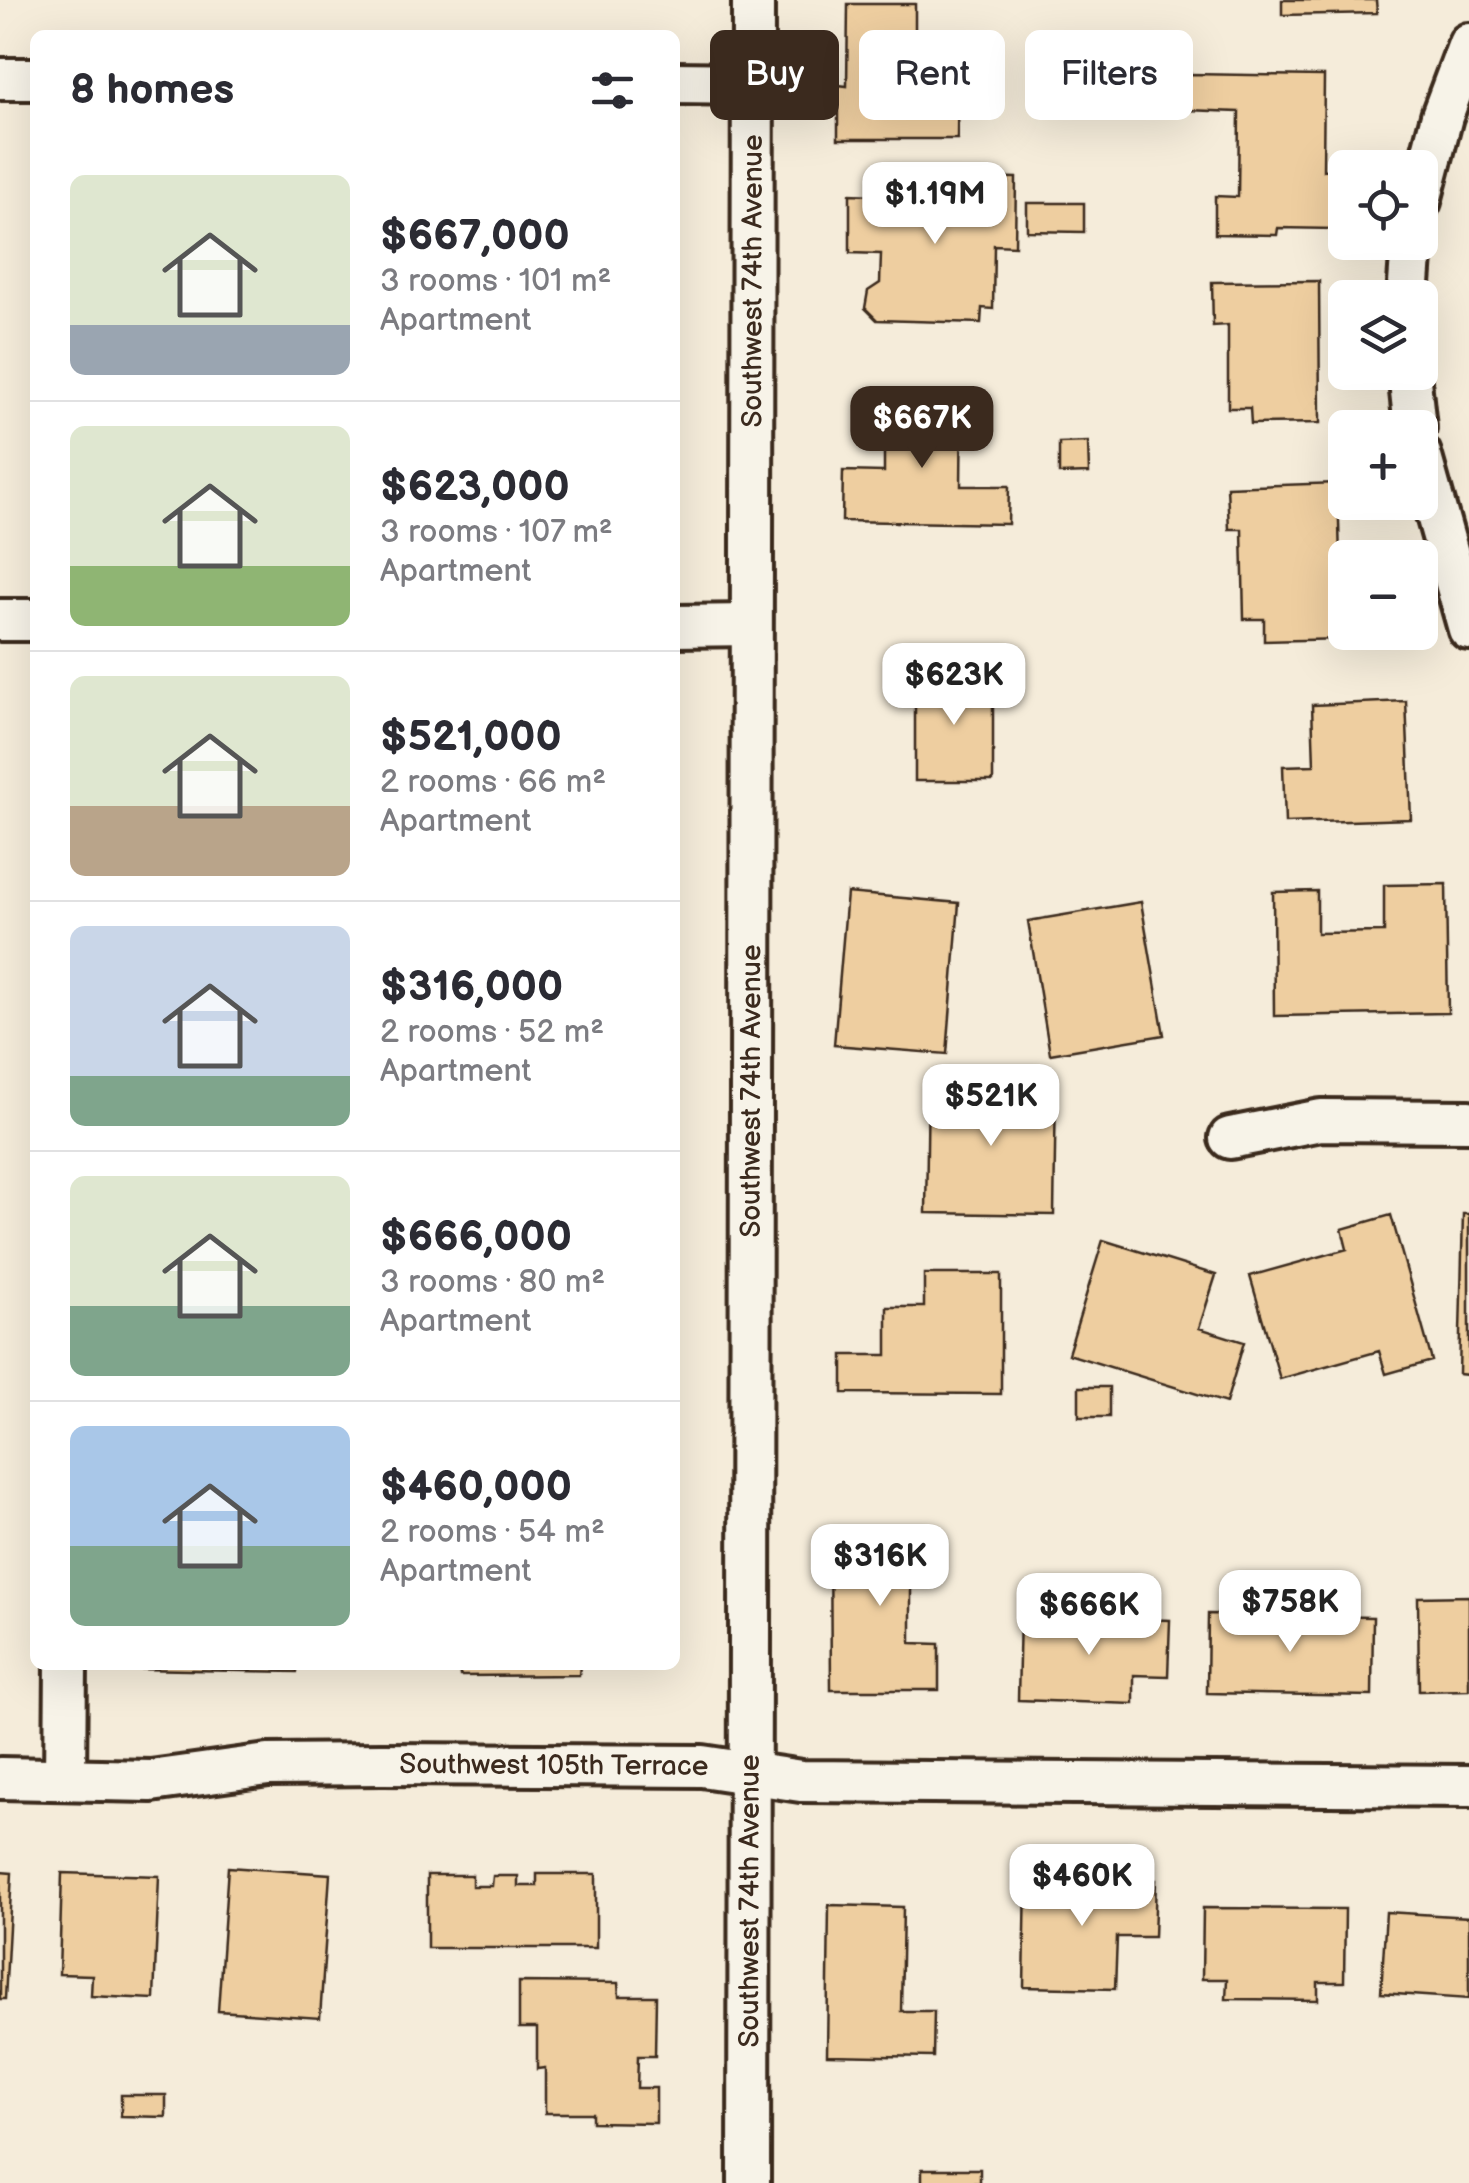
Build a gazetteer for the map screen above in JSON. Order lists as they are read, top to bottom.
{
  "streets": {
    "street": ["Southwest 74th Avenue", "Southwest 105th Terrace"]
  },
  "crossings": [
    ["Southwest 74th Avenue", "Southwest 105th Terrace"]
  ],
  "page": {
    "chip": ["Buy", "Rent", "Filters"],
    "heading": "8 homes",
    "map_buttons": ["+", "−"],
    "list": [
      {
        "name": "$667,000",
        "note": "3 rooms · 101 m² · Apartment"
      },
      {
        "name": "$623,000",
        "note": "3 rooms · 107 m² · Apartment"
      },
      {
        "name": "$521,000",
        "note": "2 rooms · 66 m² · Apartment"
      },
      {
        "name": "$316,000",
        "note": "2 rooms · 52 m² · Apartment"
      },
      {
        "name": "$666,000",
        "note": "3 rooms · 80 m² · Apartment"
      },
      {
        "name": "$460,000",
        "note": "2 rooms · 54 m² · Apartment"
      }
    ],
    "price": [
      "$1.19M",
      "$667K",
      "$623K",
      "$521K",
      "$316K",
      "$758K",
      "$666K",
      "$460K"
    ]
  }
}
